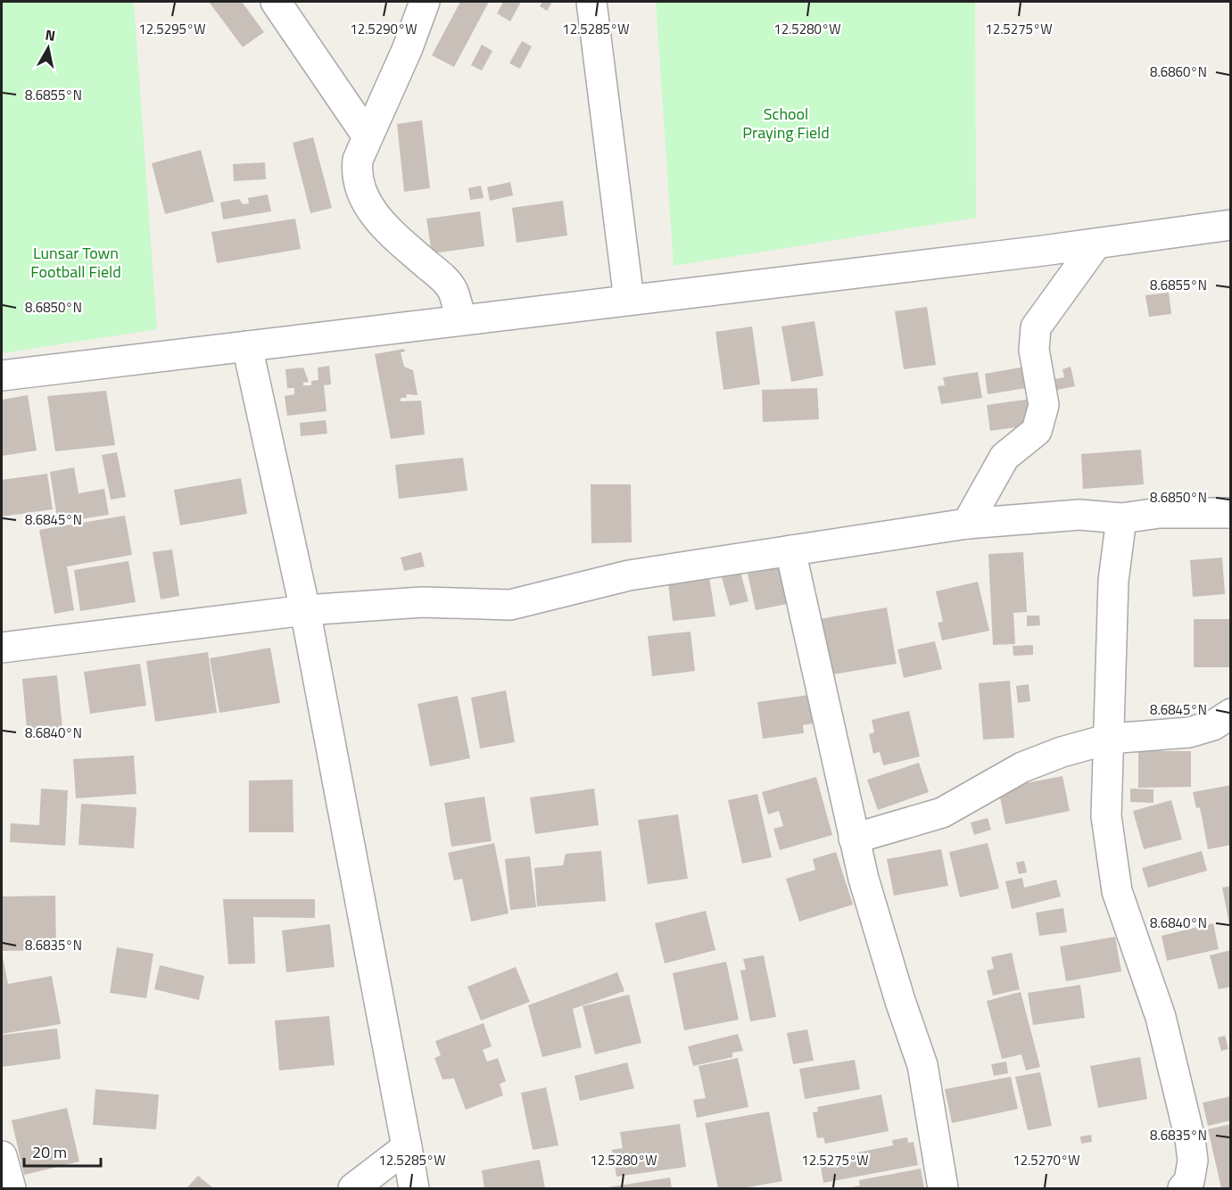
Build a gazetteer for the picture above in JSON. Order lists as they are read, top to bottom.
{
  "parks": ["School Praying Field", "Lunsar Town Football Field"],
  "scale_bar": "20 m",
  "north": "top",
  "coordinates": [
    "12.5295°W",
    "12.5290°W",
    "12.5285°W",
    "12.5280°W",
    "12.5275°W",
    "8.6860°N",
    "8.6855°N",
    "8.6850°N",
    "8.6845°N",
    "8.6840°N",
    "8.6835°N",
    "12.5270°W"
  ]
}
